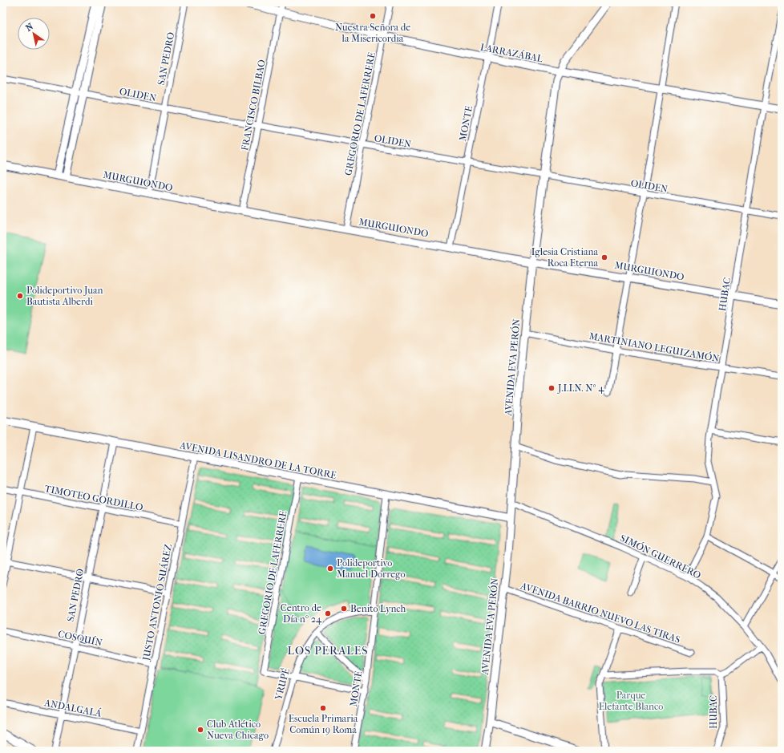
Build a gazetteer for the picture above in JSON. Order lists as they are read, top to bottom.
{
  "streets": {
    "street": [
      "LARRAZÁBAL",
      "SAN PEDRO",
      "OLIDEN",
      "FRANCISCO BILBAO",
      "GREGORIO DE LAFERRERE",
      "MONTE",
      "MURGUIONDO",
      "HUBAC",
      "MARTINIANO LEGUIZAMÓN",
      "AVENIDA EVA PERÓN",
      "AVENIDA LISANDRO DE LA TORRE",
      "TIMOTEO GORDILLO",
      "SIMÓN GUERRERO",
      "JUSTO ANTONIO SUÁREZ",
      "AVENIDA BARRIO NUEVO LAS TIRAS",
      "COSQUÍN",
      "YRUPÉ",
      "ANDALGALÁ"
    ]
  },
  "crossings": [
    ["LARRAZÁBAL", "FRANCISCO BILBAO"],
    ["LARRAZÁBAL", "GREGORIO DE LAFERRERE"],
    ["LARRAZÁBAL", "MONTE"],
    ["LARRAZÁBAL", "HUBAC"],
    ["LARRAZÁBAL", "AVENIDA EVA PERÓN"],
    ["SAN PEDRO", "OLIDEN"],
    ["SAN PEDRO", "MURGUIONDO"],
    ["SAN PEDRO", "AVENIDA LISANDRO DE LA TORRE"],
    ["SAN PEDRO", "TIMOTEO GORDILLO"],
    ["SAN PEDRO", "COSQUÍN"],
    ["SAN PEDRO", "ANDALGALÁ"],
    ["OLIDEN", "FRANCISCO BILBAO"],
    ["OLIDEN", "GREGORIO DE LAFERRERE"],
    ["OLIDEN", "MONTE"],
    ["OLIDEN", "HUBAC"],
    ["OLIDEN", "AVENIDA EVA PERÓN"],
    ["FRANCISCO BILBAO", "MURGUIONDO"],
    ["GREGORIO DE LAFERRERE", "MURGUIONDO"],
    ["GREGORIO DE LAFERRERE", "AVENIDA LISANDRO DE LA TORRE"],
    ["GREGORIO DE LAFERRERE", "YRUPÉ"],
    ["MONTE", "MURGUIONDO"],
    ["MONTE", "AVENIDA LISANDRO DE LA TORRE"],
    ["MONTE", "YRUPÉ"],
    ["MURGUIONDO", "HUBAC"],
    ["MURGUIONDO", "AVENIDA EVA PERÓN"],
    ["HUBAC", "MARTINIANO LEGUIZAMÓN"],
    ["HUBAC", "SIMÓN GUERRERO"],
    ["MARTINIANO LEGUIZAMÓN", "AVENIDA EVA PERÓN"],
    ["AVENIDA EVA PERÓN", "AVENIDA LISANDRO DE LA TORRE"],
    ["AVENIDA EVA PERÓN", "SIMÓN GUERRERO"],
    ["AVENIDA EVA PERÓN", "AVENIDA BARRIO NUEVO LAS TIRAS"],
    ["AVENIDA LISANDRO DE LA TORRE", "JUSTO ANTONIO SUÁREZ"],
    ["TIMOTEO GORDILLO", "JUSTO ANTONIO SUÁREZ"],
    ["JUSTO ANTONIO SUÁREZ", "COSQUÍN"],
    ["JUSTO ANTONIO SUÁREZ", "ANDALGALÁ"]
  ],
  "districts": ["LOS PERALES"],
  "parks": ["Parque Elefante Blanco"],
  "places": [
    "Nuestra Señora de la Misericordia",
    "Iglesia Cristiana Roca Eterna",
    "Polideportivo Juan Bautista Alberdi",
    "J.I.I.N. Nº 4",
    "Polideportivo Manuel Dorrego",
    "Benito Lynch",
    "Centro de Día n° 24",
    "Escuela Primaria Común 19 Roma",
    "Club Atlético Nueva Chicago"
  ],
  "north": "top left"
}
